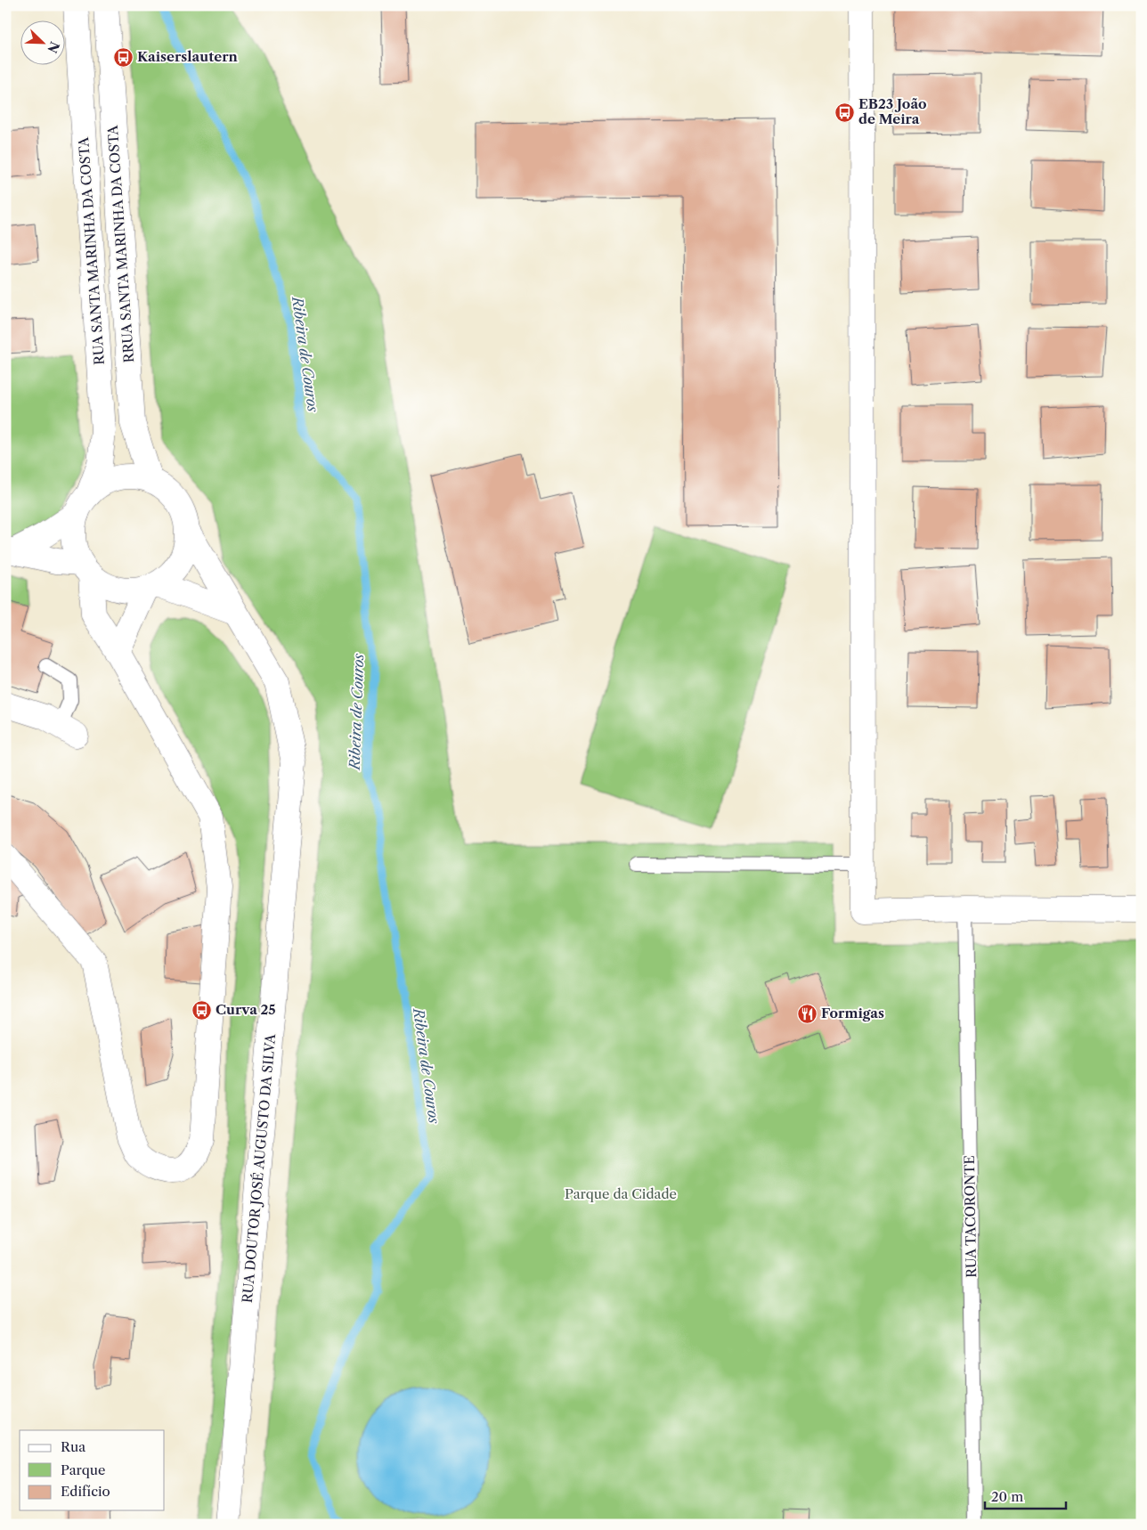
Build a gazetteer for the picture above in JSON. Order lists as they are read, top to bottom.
{
  "streets": {
    "street": ["RRUA SANTA MARINHA DA COSTA", "RUA SANTA MARINHA DA COSTA", "RUA DOUTOR JOSÉ AUGUSTO DA SILVA"],
    "lane": ["RUA TACORONTE"]
  },
  "crossings": [
    ["RRUA SANTA MARINHA DA COSTA", "RUA SANTA MARINHA DA COSTA"],
    ["RRUA SANTA MARINHA DA COSTA", "RUA DOUTOR JOSÉ AUGUSTO DA SILVA"],
    ["RUA SANTA MARINHA DA COSTA", "RUA DOUTOR JOSÉ AUGUSTO DA SILVA"]
  ],
  "water": ["Ribeira de Couros"],
  "parks": ["Parque da Cidade"],
  "places": {
    "bus stop": ["Kaiserslautern", "EB23 João de Meira", "Curva 25"],
    "restaurant": ["Formigas"]
  },
  "legend": ["Rua", "Parque", "Edifício"],
  "scale_bar": "20 m",
  "north": "bottom right"
}
